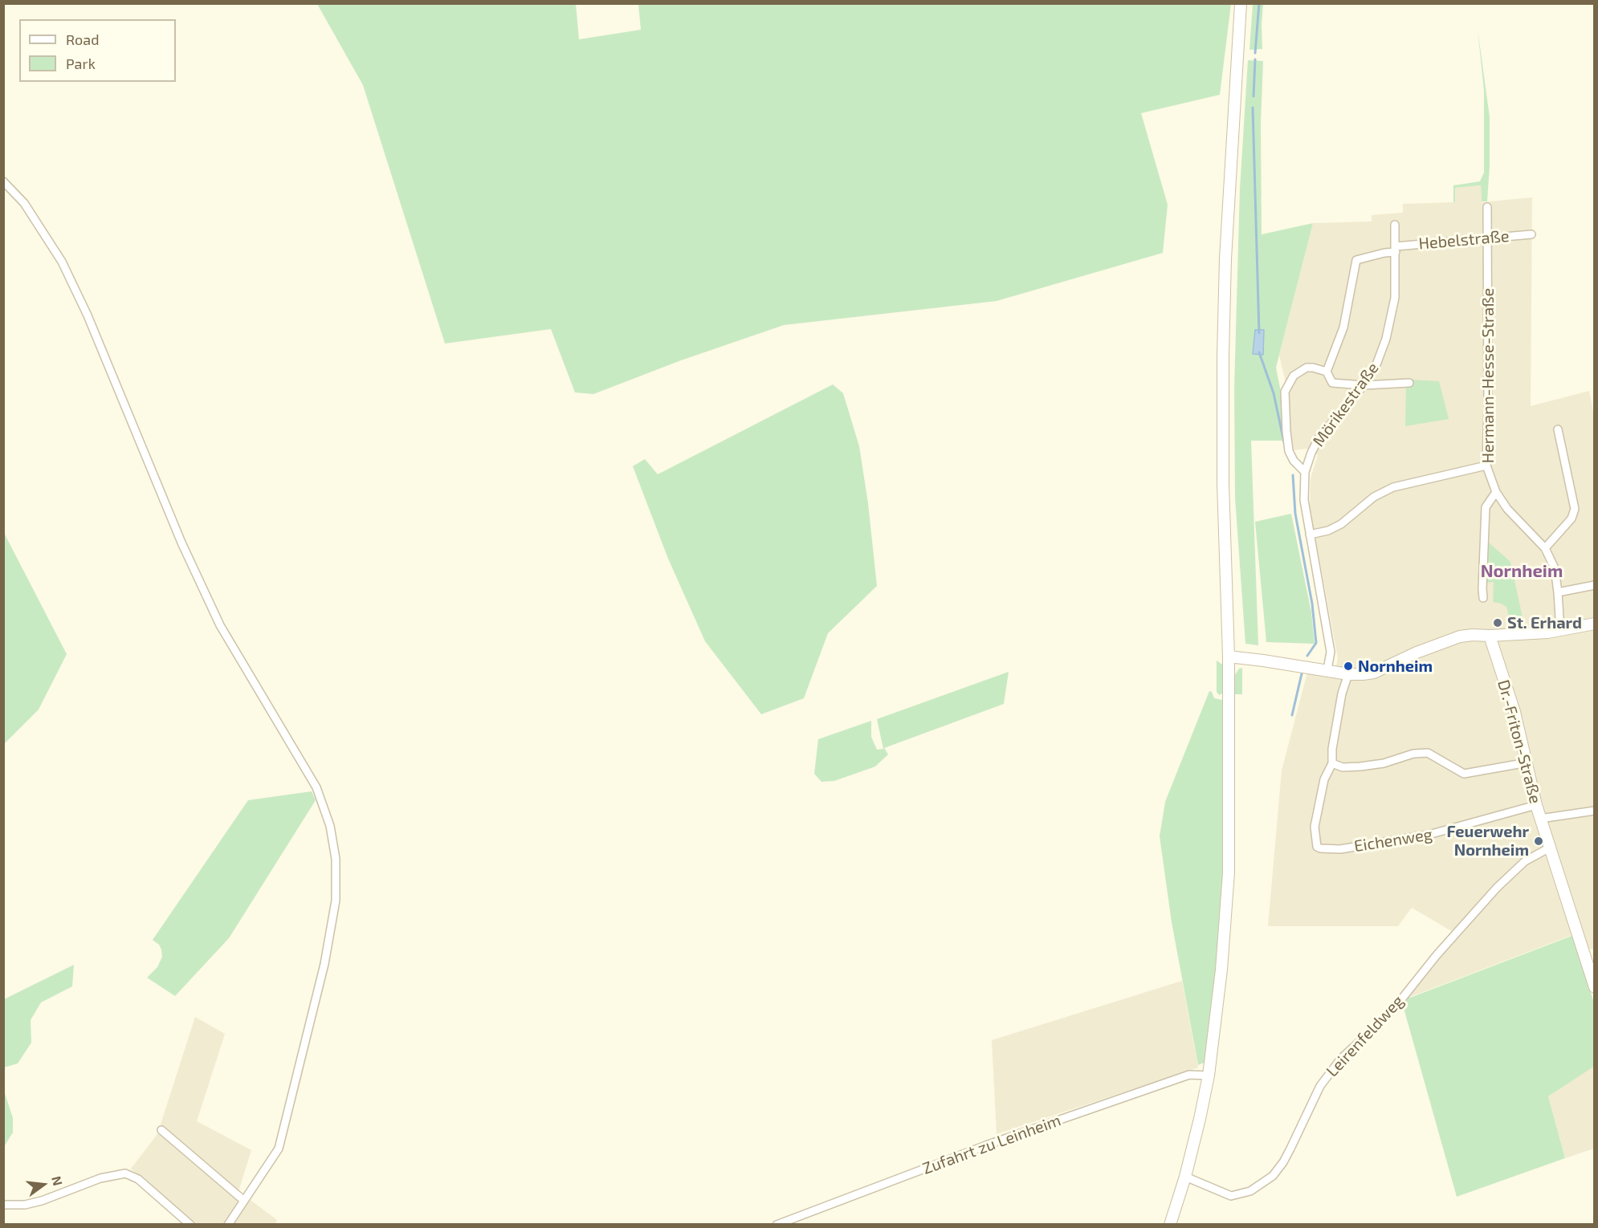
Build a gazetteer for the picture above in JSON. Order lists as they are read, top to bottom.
{
  "streets": {
    "main road": ["Dr.-Friton-Straße"],
    "street": [
      "Hebelstraße",
      "Hermann-Hesse-Straße",
      "Mörikestraße",
      "Eichenweg",
      "Leirenfeldweg",
      "Zufahrt zu Leinheim"
    ]
  },
  "crossings": [
    ["Hebelstraße", "Hermann-Hesse-Straße"],
    ["Hebelstraße", "Mörikestraße"],
    ["Dr.-Friton-Straße", "Eichenweg"],
    ["Dr.-Friton-Straße", "Leirenfeldweg"]
  ],
  "districts": ["Nornheim"],
  "places": ["St. Erhard", "Nornheim", "Feuerwehr Nornheim"],
  "legend": ["Road", "Park"],
  "north": "right"
}
